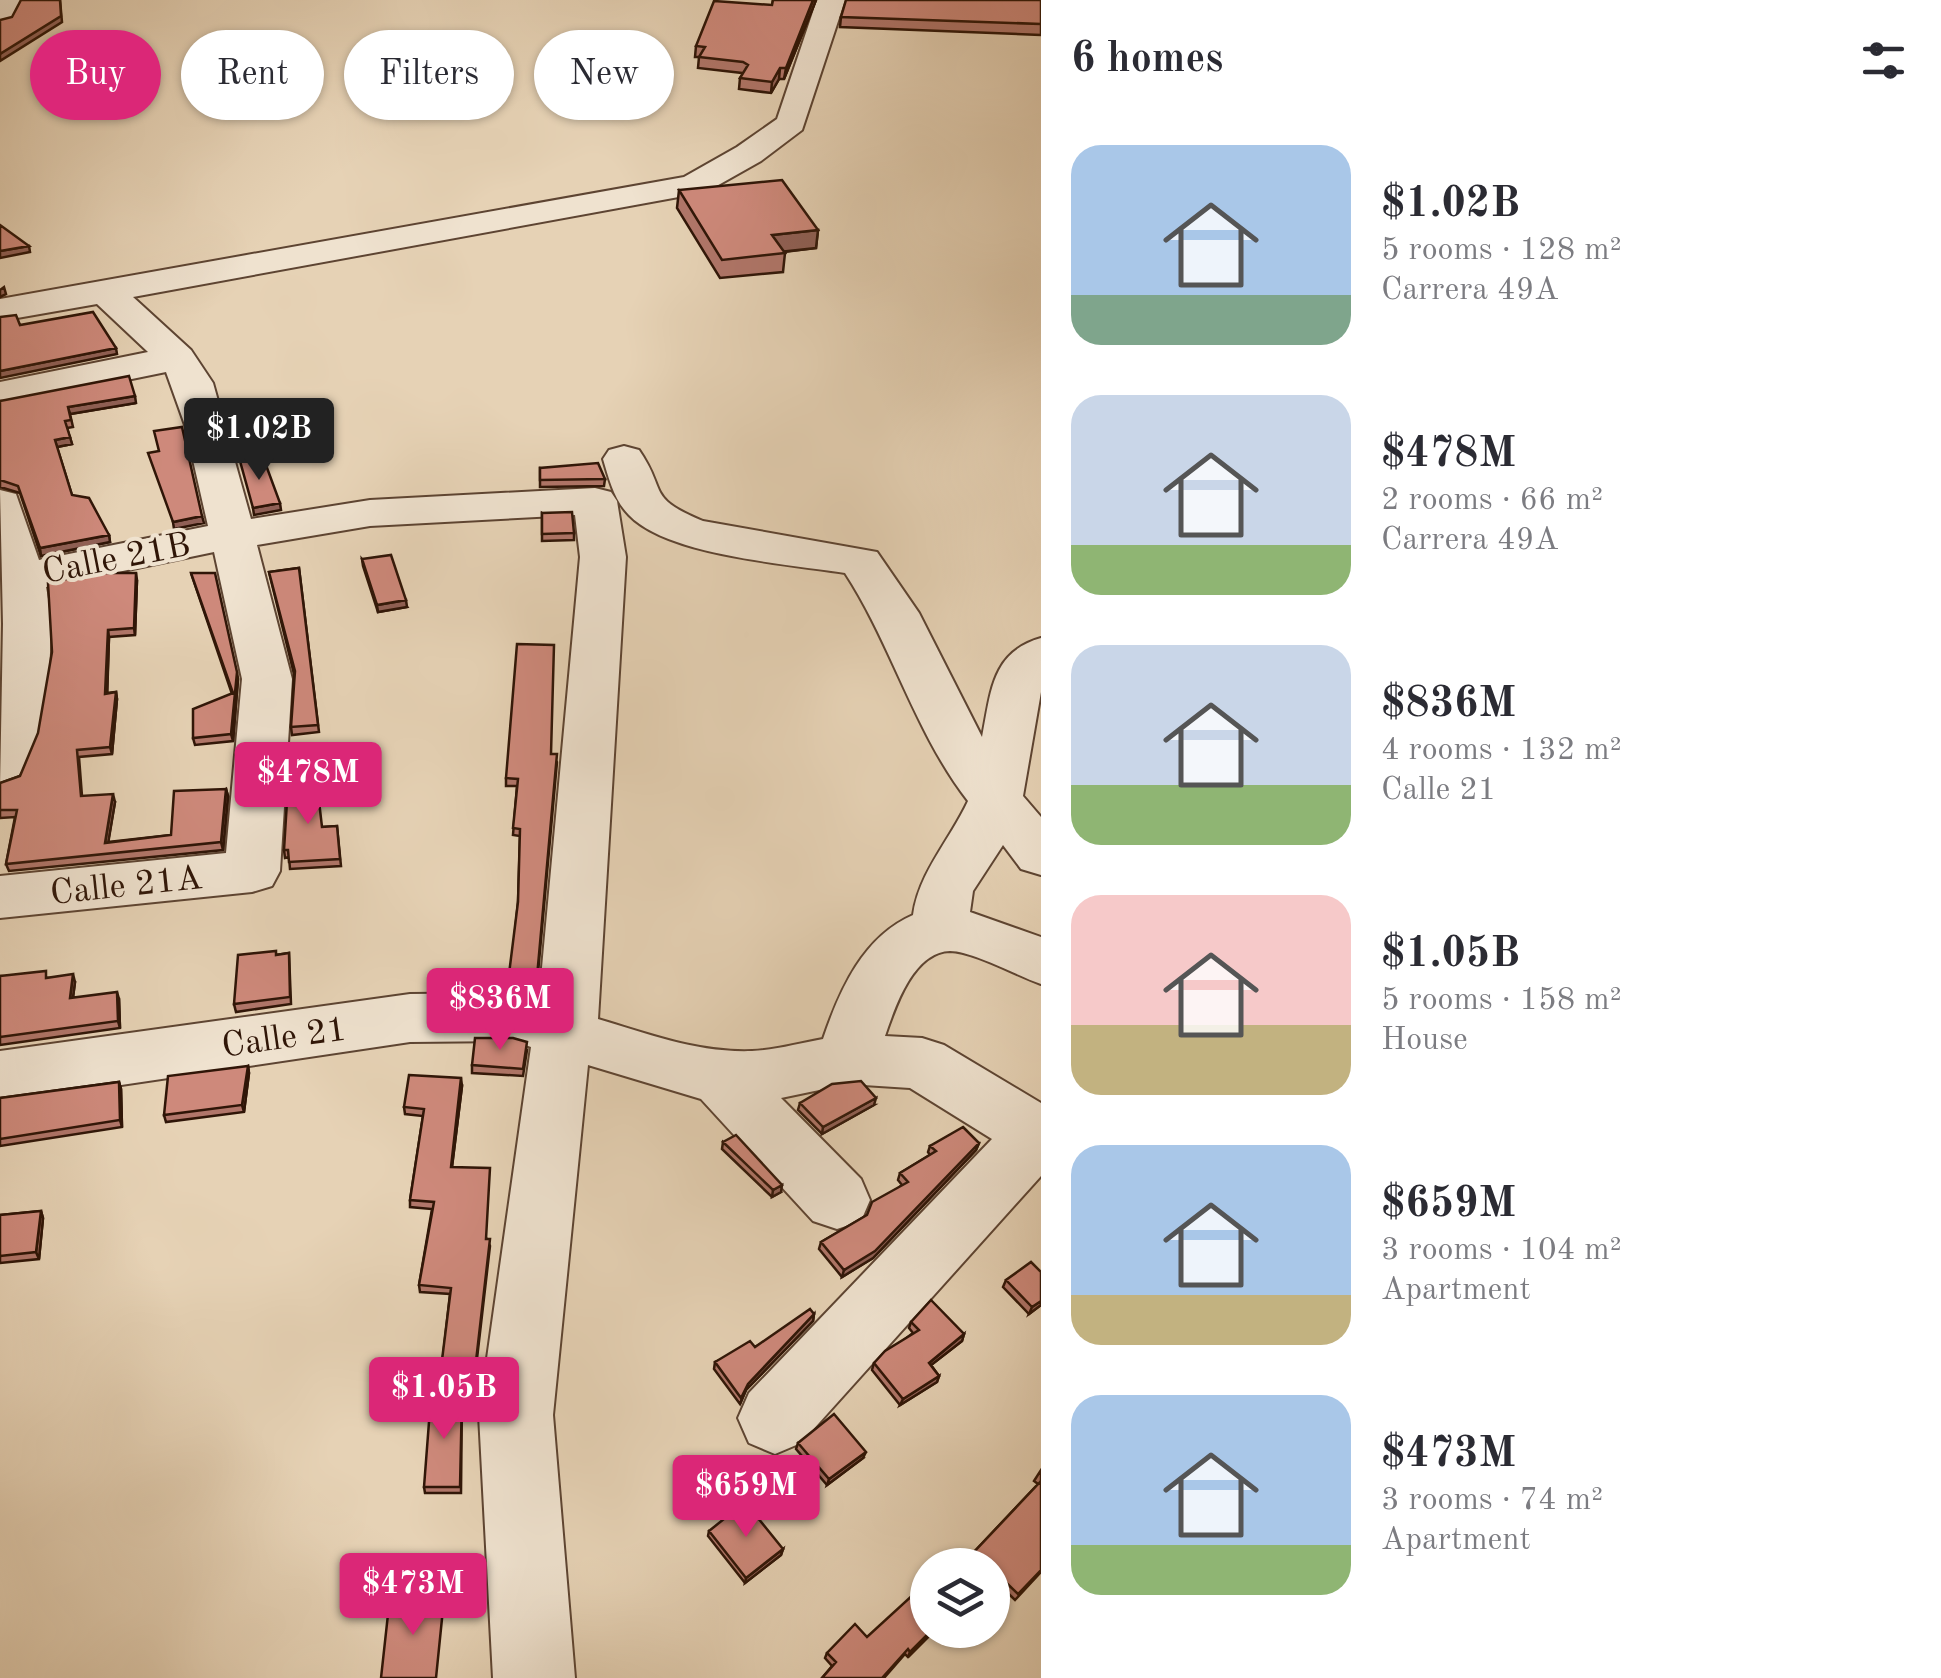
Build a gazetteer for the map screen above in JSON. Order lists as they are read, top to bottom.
{
  "streets": {
    "street": ["Calle 21B", "Calle 21A", "Calle 21"]
  },
  "crossings": [
    ["Calle 21B", "Calle 21A"],
    ["Calle 21B", "Calle 21"]
  ],
  "page": {
    "heading": "6 homes",
    "chip": [
      "Buy",
      "Rent",
      "Filters",
      "New"
    ],
    "list": [
      {
        "name": "$1.02B",
        "note": "5 rooms · 128 m² · Carrera 49A"
      },
      {
        "name": "$478M",
        "note": "2 rooms · 66 m² · Carrera 49A"
      },
      {
        "name": "$836M",
        "note": "4 rooms · 132 m² · Calle 21"
      },
      {
        "name": "$1.05B",
        "note": "5 rooms · 158 m² · House"
      },
      {
        "name": "$659M",
        "note": "3 rooms · 104 m² · Apartment"
      },
      {
        "name": "$473M",
        "note": "3 rooms · 74 m² · Apartment"
      }
    ],
    "price": [
      "$1.02B",
      "$478M",
      "$836M",
      "$1.05B",
      "$659M",
      "$473M"
    ]
  }
}
